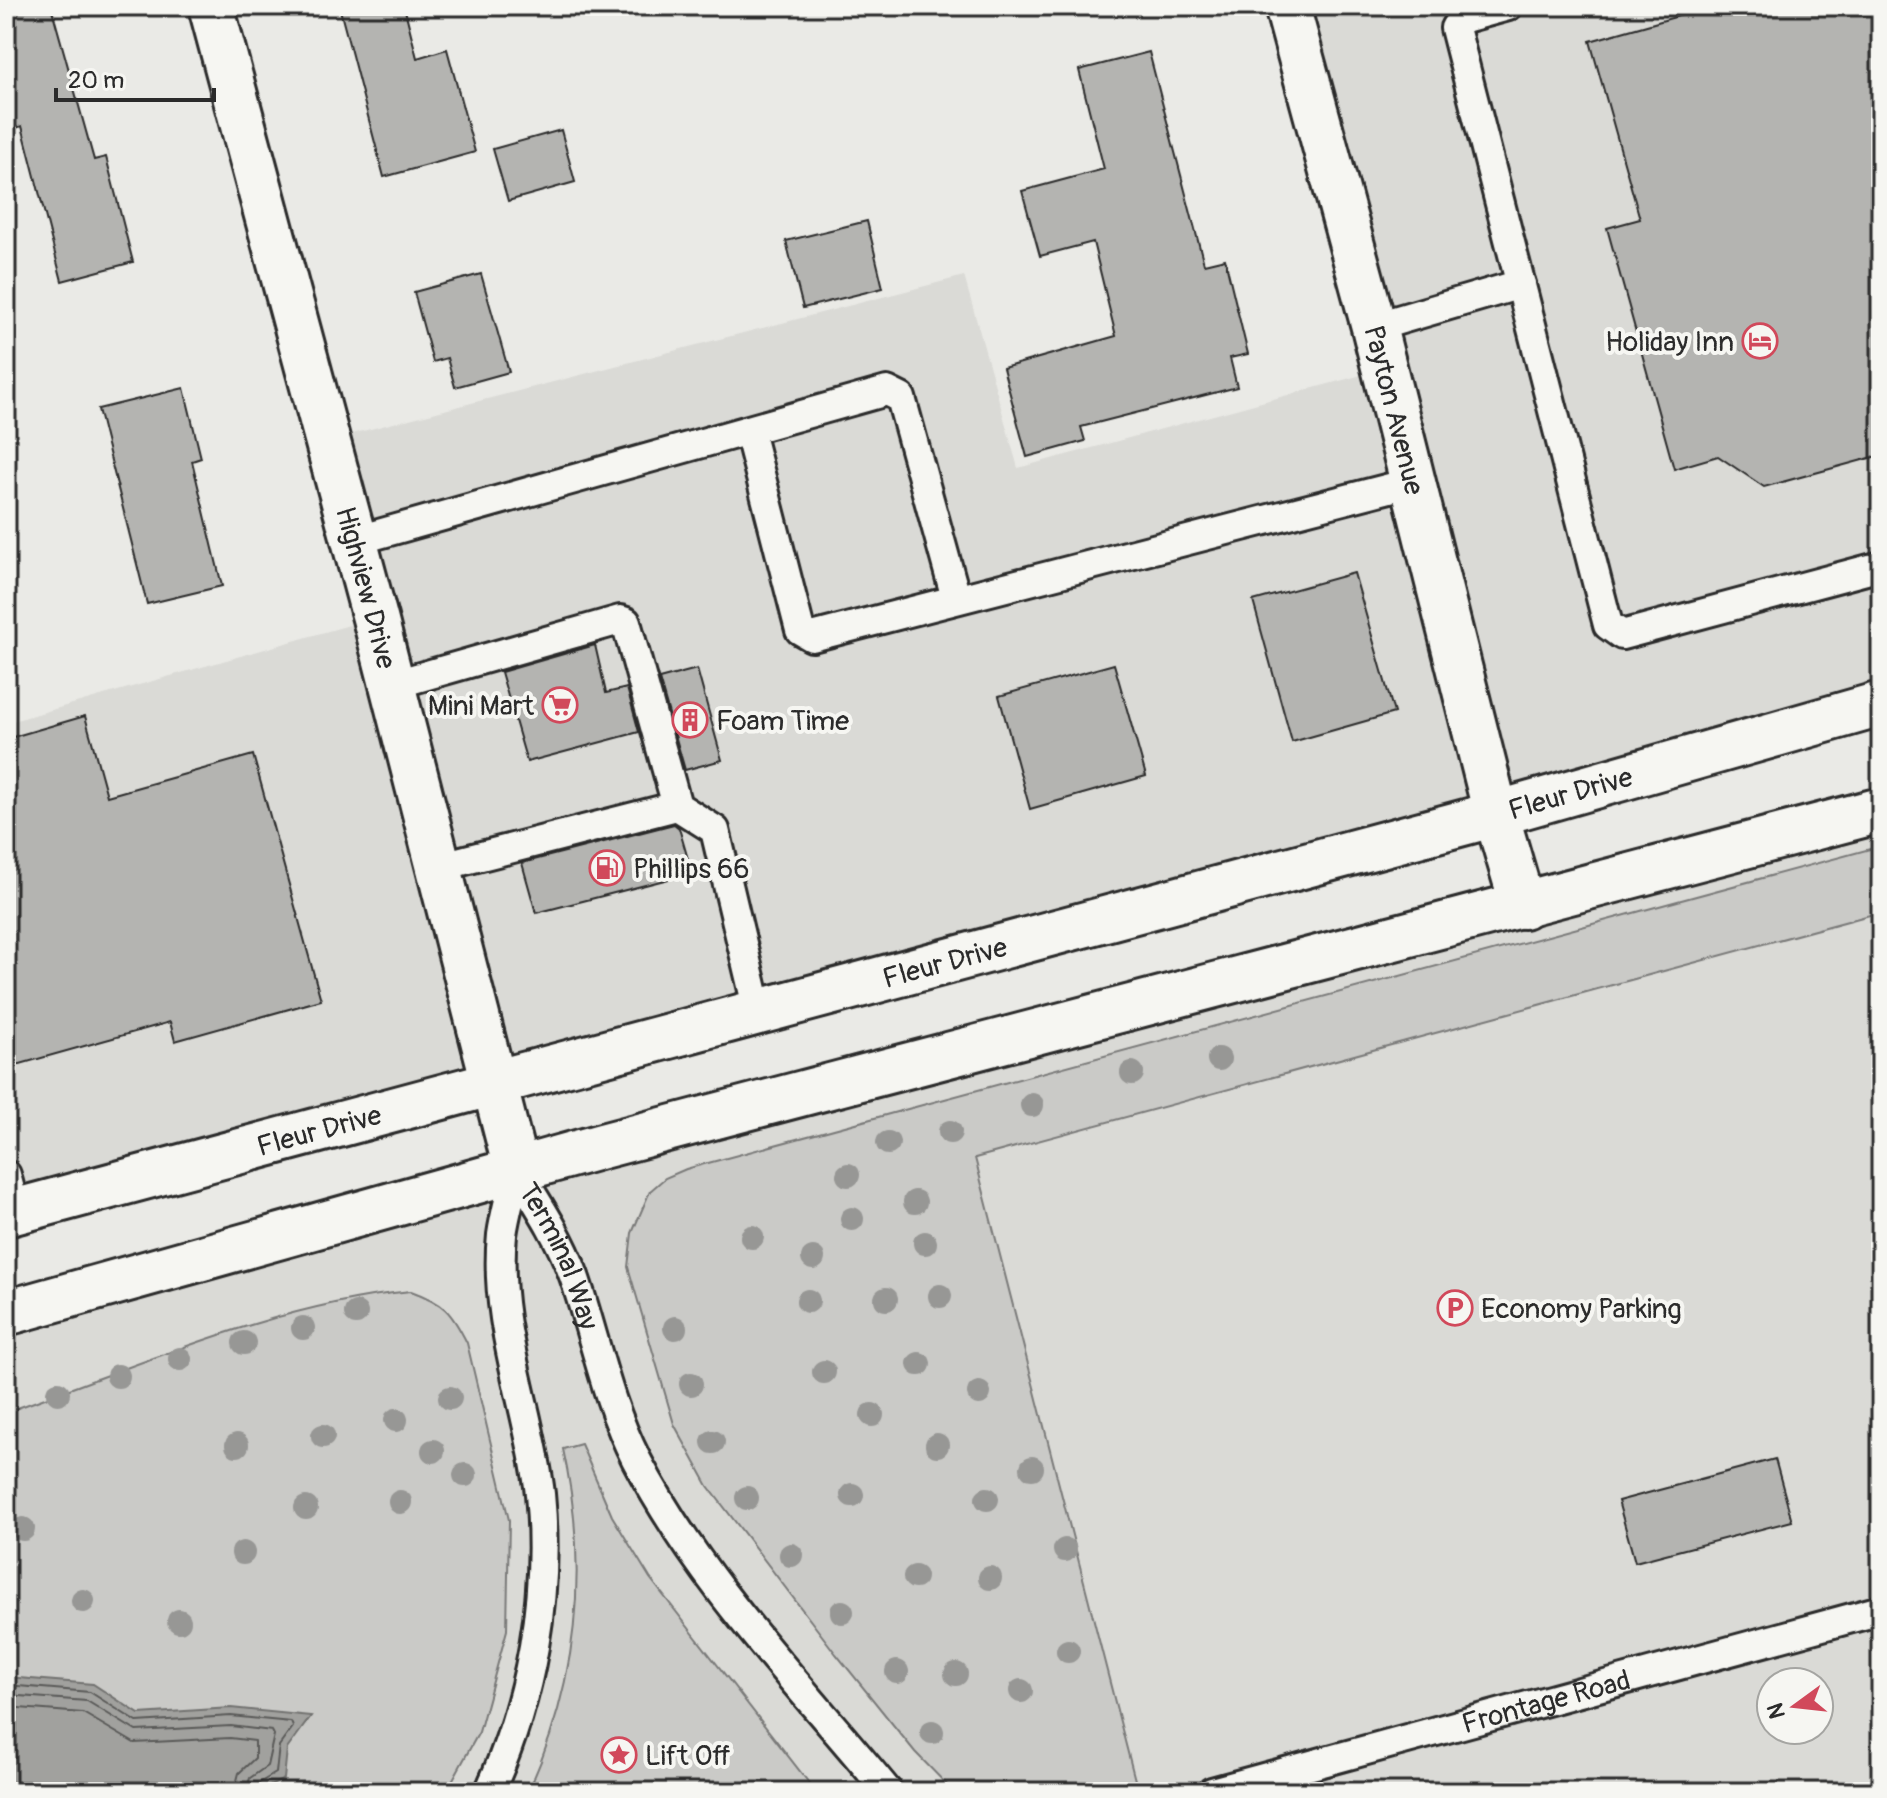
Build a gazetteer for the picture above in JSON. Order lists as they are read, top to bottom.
{
  "streets": {
    "main road": ["Payton Avenue", "Highview Drive", "Fleur Drive"],
    "lane": ["Terminal Way", "Frontage Road"]
  },
  "crossings": [
    ["Payton Avenue", "Fleur Drive"],
    ["Highview Drive", "Fleur Drive"],
    ["Highview Drive", "Terminal Way"]
  ],
  "places": {
    "hotel": ["Holiday Inn"],
    "supermarket": ["Mini Mart"],
    "building": ["Foam Time"],
    "fuel station": ["Phillips 66"],
    "parking": ["Economy Parking"],
    "place": ["Lift Off"]
  },
  "scale_bar": "20 m",
  "north": "left"
}
